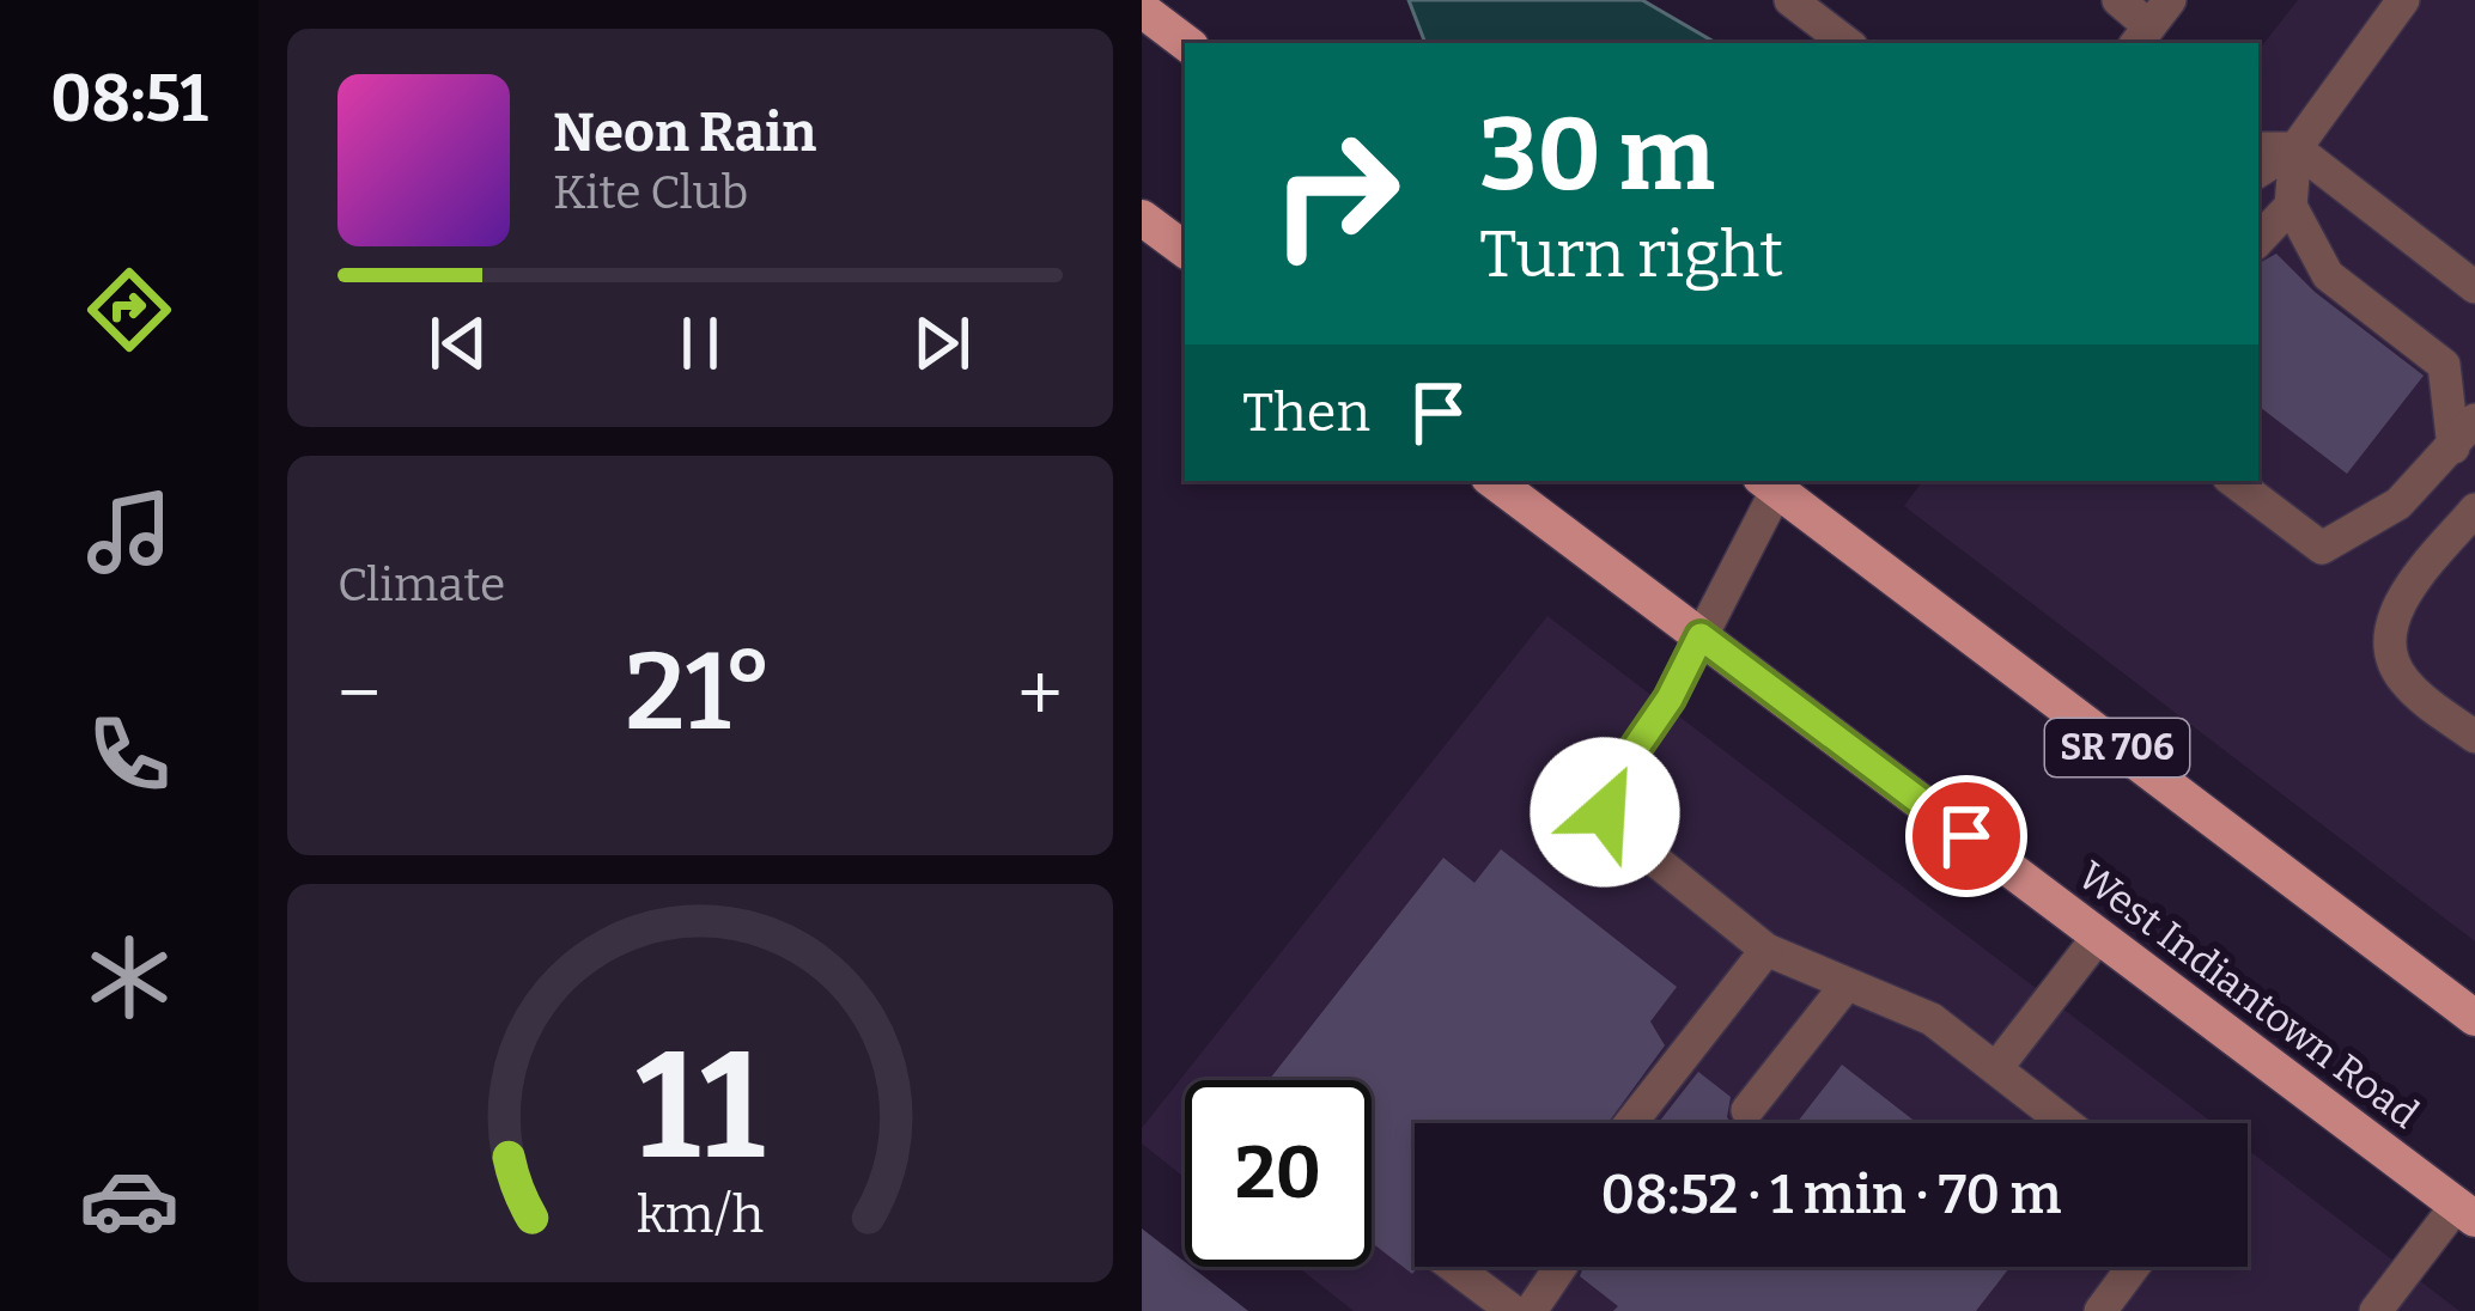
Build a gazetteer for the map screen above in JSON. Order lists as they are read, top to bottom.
{
  "streets": {
    "main road": ["SR 706", "West Indiantown Road"]
  },
  "page": {
    "tabs": "08:51",
    "turn": ["30 m", "Turn right"],
    "song": ["Neon Rain", "Kite Club"],
    "then": "Then",
    "tile": "Climate",
    "heat": ["−", "21°", "+"],
    "limit": "20",
    "trip": "08:52 · 1 min · 70 m",
    "gauge": ["11", "km/h"]
  }
}
